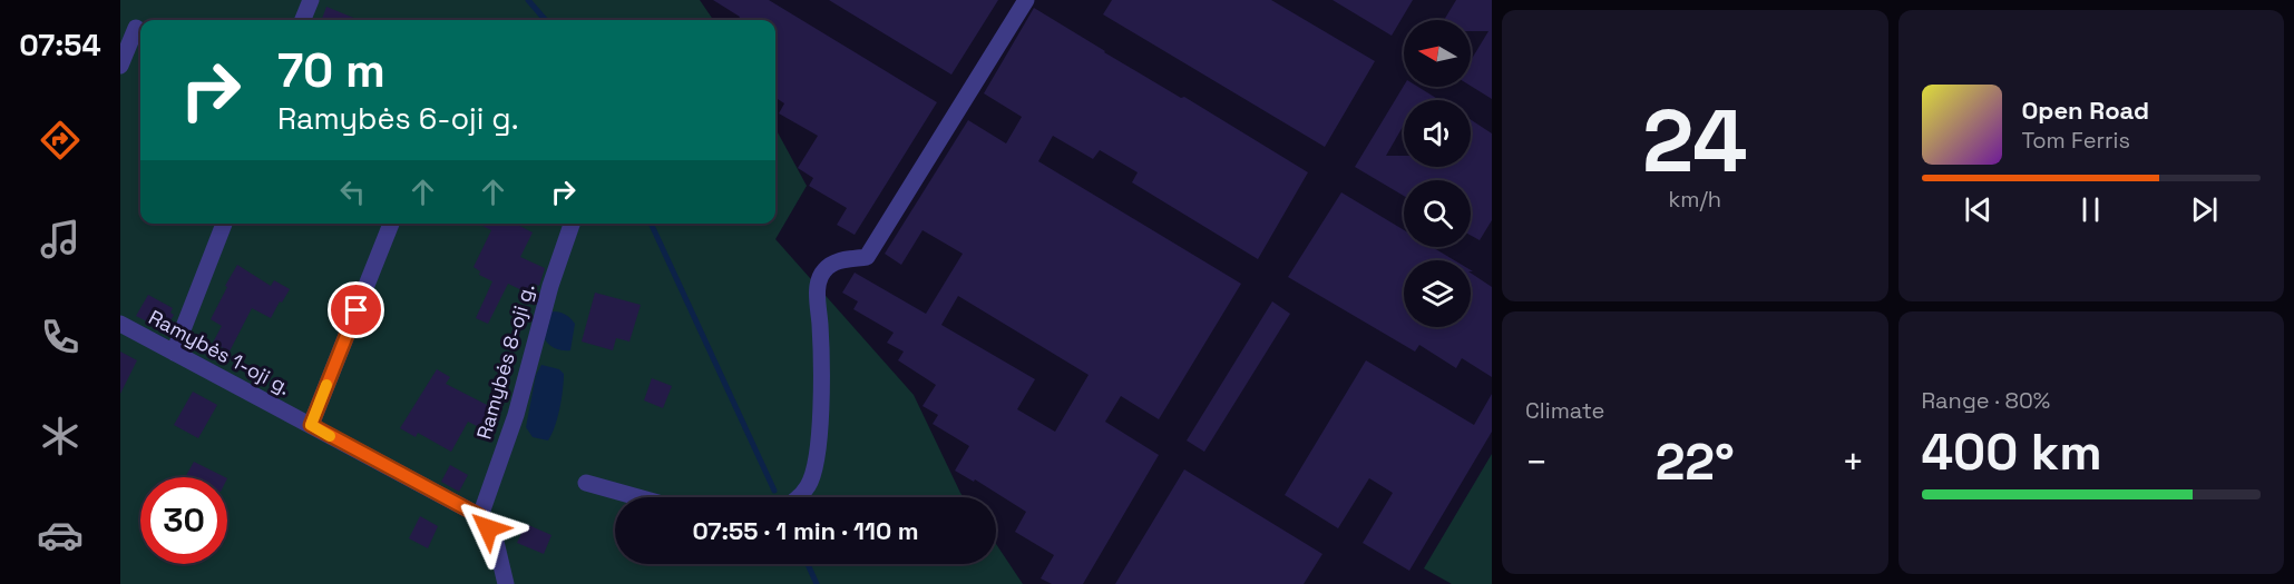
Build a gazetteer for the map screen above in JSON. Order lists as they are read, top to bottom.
{
  "streets": {
    "street": ["Ramybės 1-oji g.", "Ramybės 8-oji g."]
  },
  "crossings": [
    ["Ramybės 1-oji g.", "Ramybės 8-oji g."]
  ],
  "north": "left",
  "page": {
    "tabs": "07:54",
    "tile": [
      ["24", "km/h"],
      "Climate",
      ["Range · 80%", "400 km"]
    ],
    "turn": ["70 m", "Ramybės 6-oji g."],
    "song": ["Open Road", "Tom Ferris"],
    "heat": ["−", "22°", "+"],
    "limit": "30",
    "trip": "07:55 · 1 min · 110 m"
  }
}
